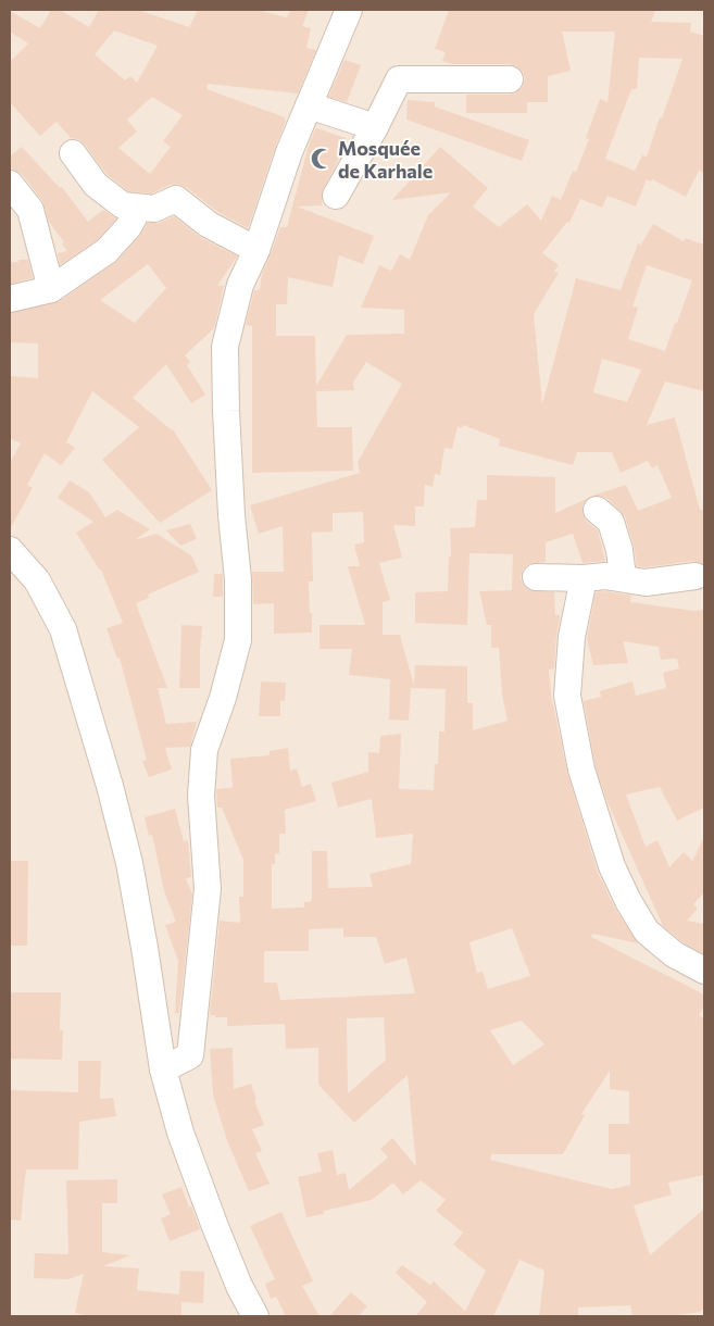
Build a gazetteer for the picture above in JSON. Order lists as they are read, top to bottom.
{
  "places": {
    "mosque": ["Mosquée de Karhale"]
  }
}
